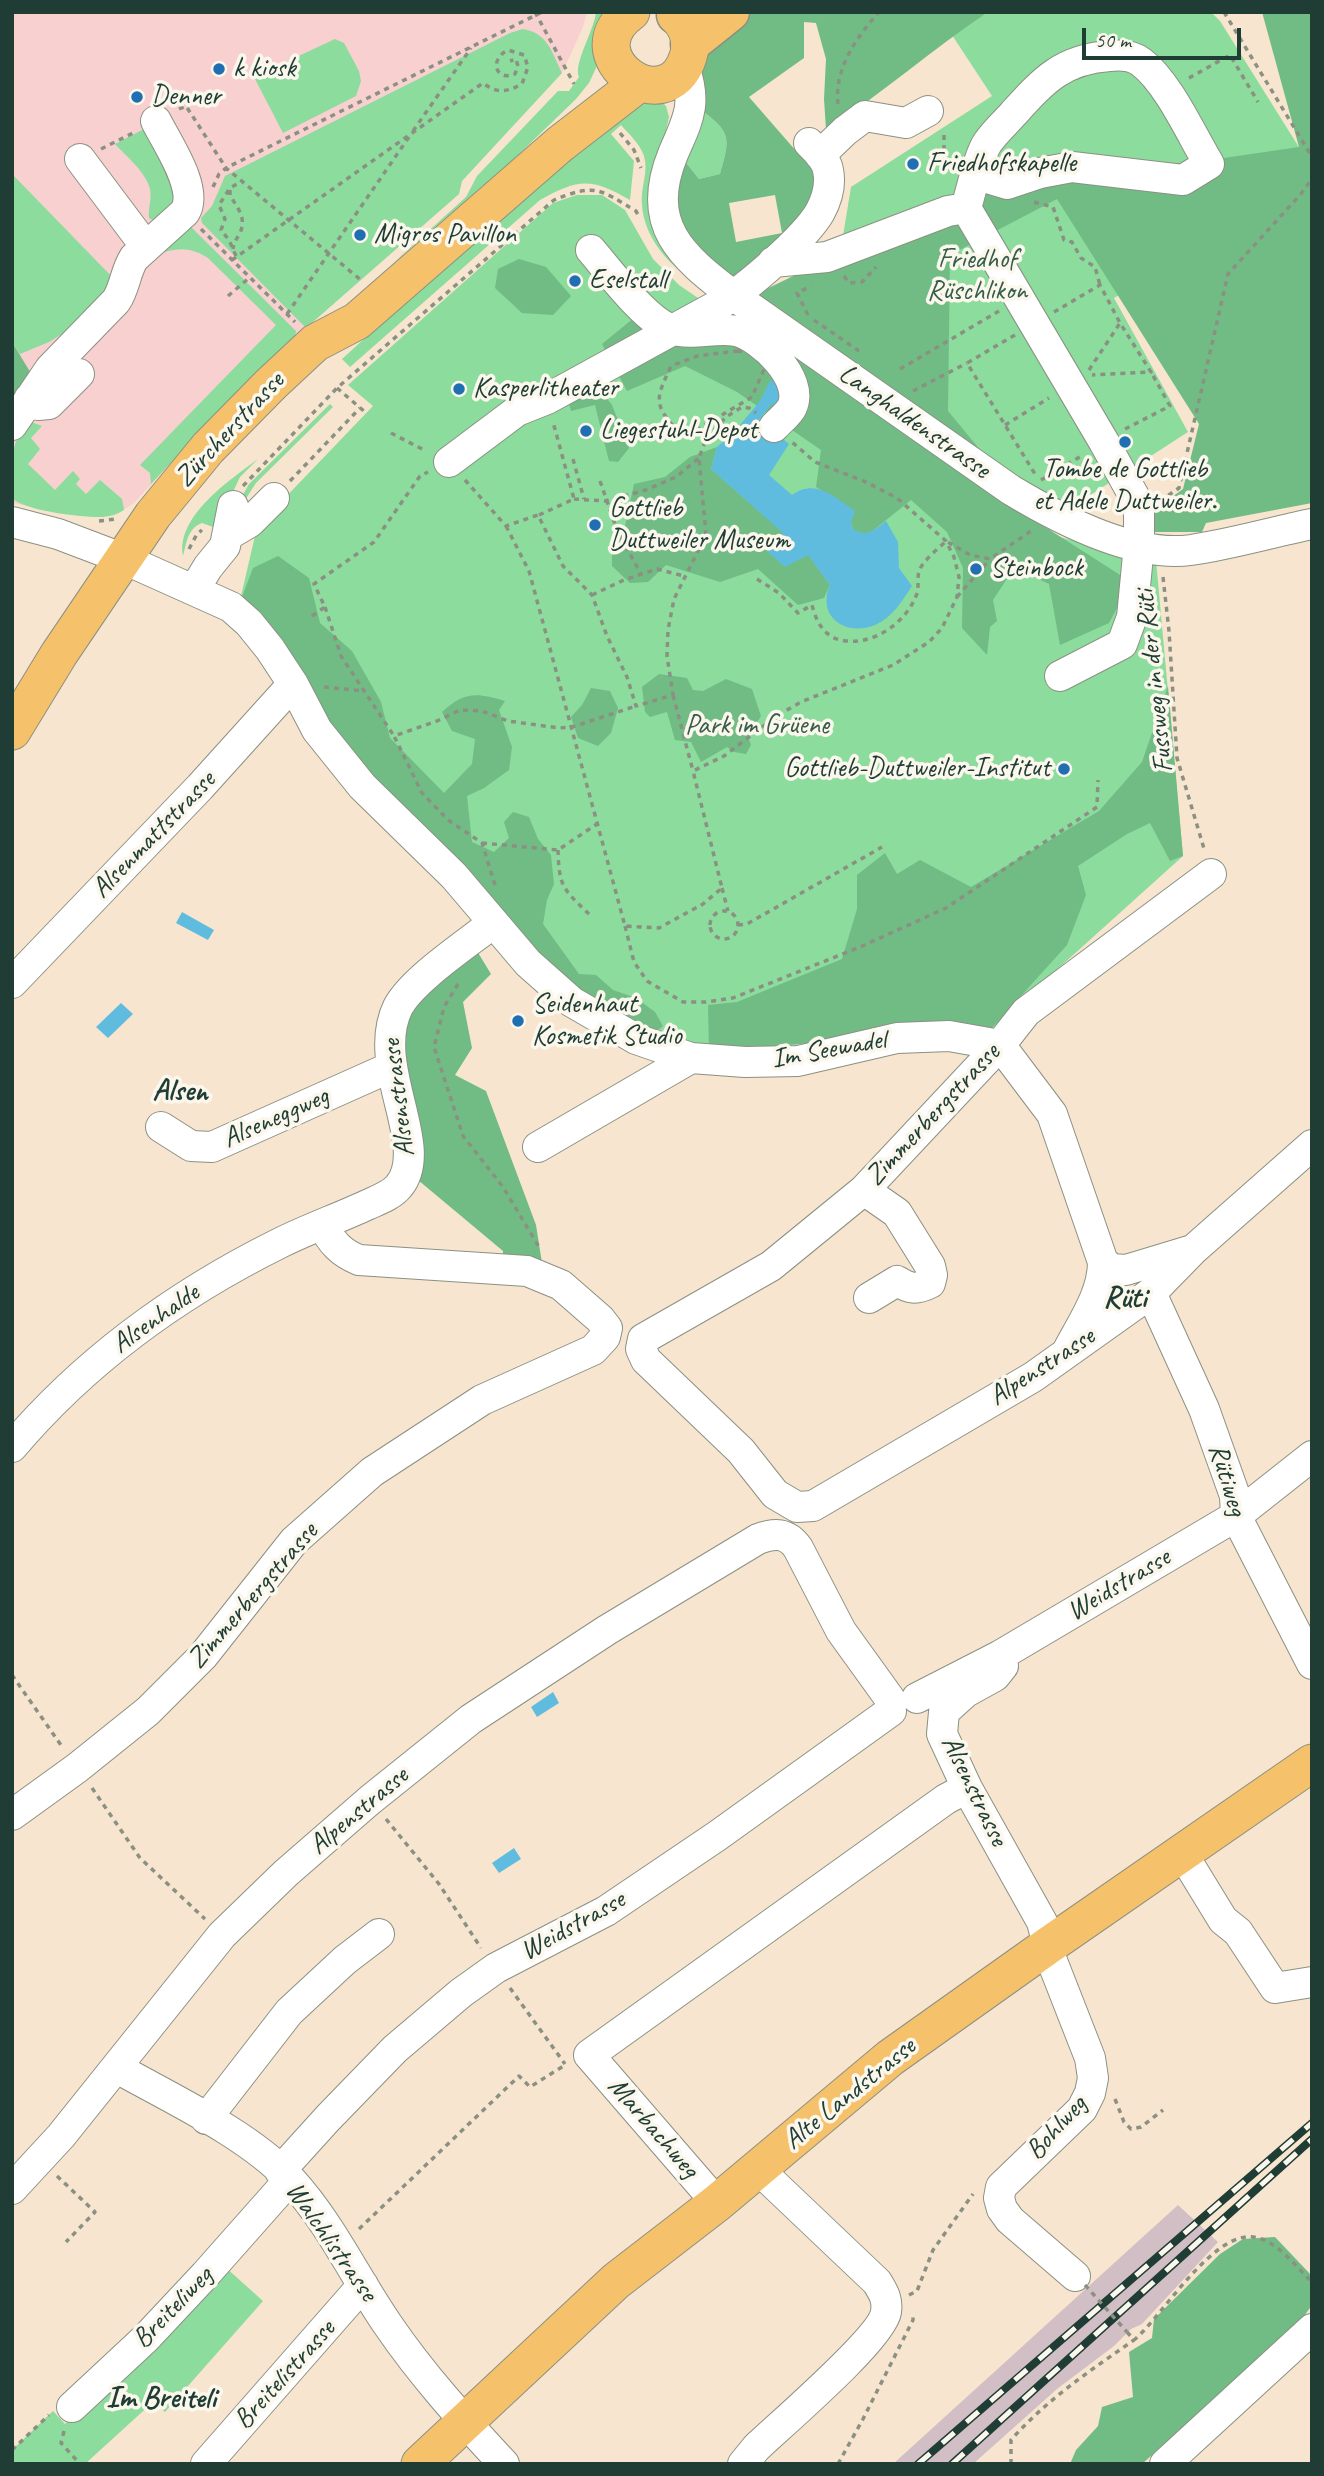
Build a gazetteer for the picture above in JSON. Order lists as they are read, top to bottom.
{
  "streets": {
    "main road": ["Zürcherstrasse", "Alte Landstrasse"],
    "street": [
      "Langhaldenstrasse",
      "Alsenmattstrasse",
      "Im Seewadel",
      "Alsenstrasse",
      "Zimmerbergstrasse",
      "Alseneggweg",
      "Alsenhalde",
      "Alpenstrasse",
      "Rütiweg",
      "Weidstrasse",
      "Marbachweg",
      "Bohlweg",
      "Walchlistrasse",
      "Breiteliweg",
      "Breitelistrasse"
    ],
    "path": ["Fussweg in der Rüti"]
  },
  "crossings": [
    ["Langhaldenstrasse", "Zürcherstrasse"],
    ["Langhaldenstrasse", "Fussweg in der Rüti"],
    ["Fussweg in der Rüti", "Zimmerbergstrasse"],
    ["Im Seewadel", "Alsenstrasse"],
    ["Im Seewadel", "Zimmerbergstrasse"],
    ["Alsenstrasse", "Alseneggweg"],
    ["Alsenstrasse", "Alsenhalde"],
    ["Alsenstrasse", "Weidstrasse"],
    ["Alsenstrasse", "Alte Landstrasse"],
    ["Alsenstrasse", "Bohlweg"],
    ["Zimmerbergstrasse", "Alpenstrasse"],
    ["Alpenstrasse", "Rütiweg"],
    ["Alpenstrasse", "Weidstrasse"],
    ["Alpenstrasse", "Walchlistrasse"],
    ["Rütiweg", "Weidstrasse"],
    ["Weidstrasse", "Walchlistrasse"],
    ["Weidstrasse", "Breiteliweg"],
    ["Alte Landstrasse", "Marbachweg"],
    ["Alte Landstrasse", "Bohlweg"],
    ["Alte Landstrasse", "Walchlistrasse"],
    ["Walchlistrasse", "Breiteliweg"],
    ["Walchlistrasse", "Breitelistrasse"]
  ],
  "districts": ["Alsen", "Rüti", "Im Breiteli"],
  "parks": ["Friedhof Rüschlikon", "Park im Grüene"],
  "places": [
    "k kiosk",
    "Denner",
    "Friedhofskapelle",
    "Migros Pavillon",
    "Eselstall",
    "Kasperlitheater",
    "Liegestuhl-Depot",
    "Tombe de Gottlieb et Adele Duttweiler.",
    "Gottlieb Duttweiler Museum",
    "Steinbock",
    "Gottlieb-Duttweiler-Institut",
    "Seidenhaut Kosmetik Studio"
  ],
  "scale_bar": "50 m"
}
